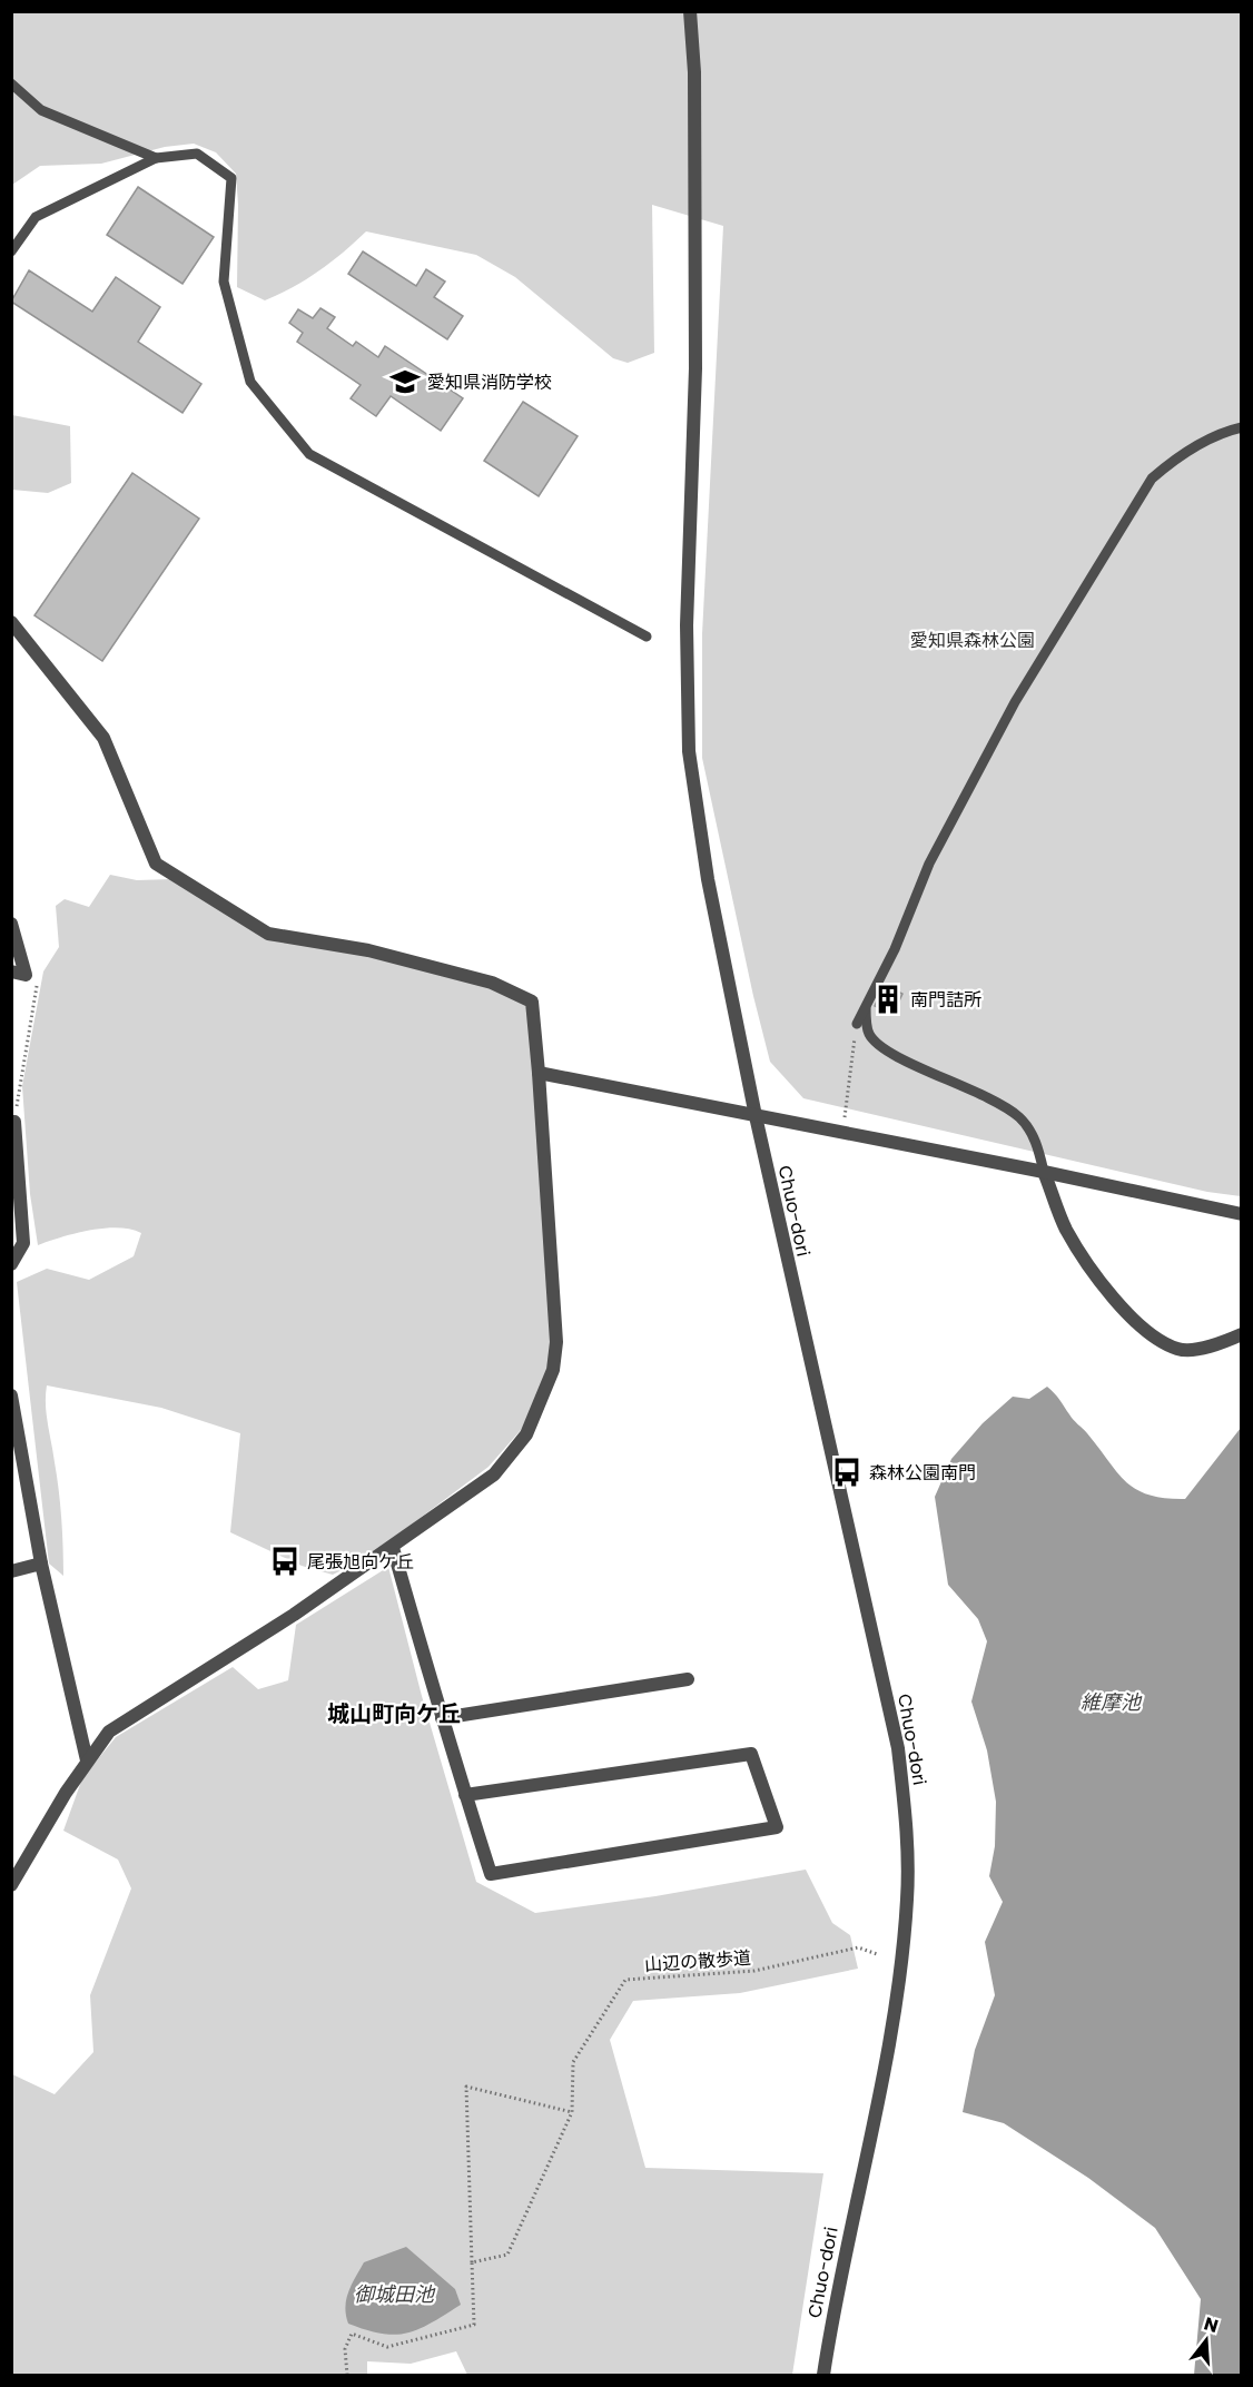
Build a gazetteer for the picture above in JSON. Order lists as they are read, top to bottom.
{
  "streets": {
    "street": ["Chuo-dori"],
    "path": ["山辺の散歩道"]
  },
  "districts": ["城山町向ケ丘"],
  "water": ["維摩池", "御城田池"],
  "parks": ["愛知県森林公園"],
  "places": {
    "school or university": ["愛知県消防学校"],
    "building": ["南門詰所"],
    "bus stop": ["森林公園南門", "尾張旭向ケ丘"]
  },
  "north": "top"
}
